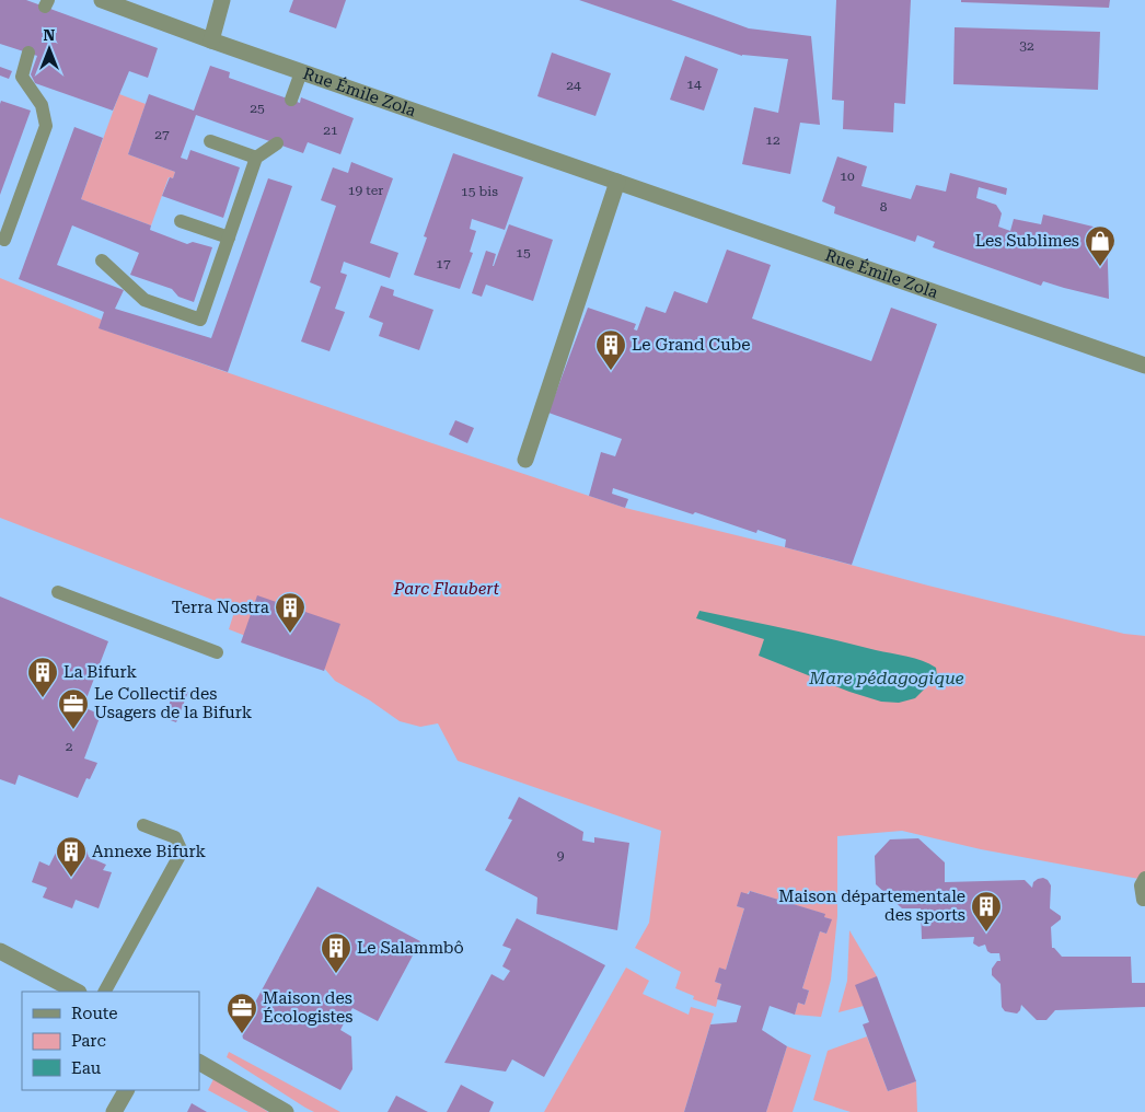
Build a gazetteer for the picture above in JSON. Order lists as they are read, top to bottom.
{
  "streets": {
    "street": ["Rue Émile Zola"]
  },
  "water": ["Mare pédagogique"],
  "parks": ["Parc Flaubert"],
  "places": {
    "shop": ["Les Sublimes"],
    "building": [
      "Le Grand Cube",
      "Terra Nostra",
      "La Bifurk",
      "Annexe Bifurk",
      "Maison départementale des sports",
      "Le Salammbô"
    ],
    "office": ["Le Collectif des Usagers de la Bifurk", "Maison des Écologistes"]
  },
  "house_numbers": [
    "32",
    "14",
    "24",
    "25",
    "21",
    "27",
    "12",
    "10",
    "19 ter",
    "15 bis",
    "8",
    "15",
    "17",
    "2",
    "9"
  ],
  "legend": ["Route", "Parc", "Eau"],
  "north": "top"
}
